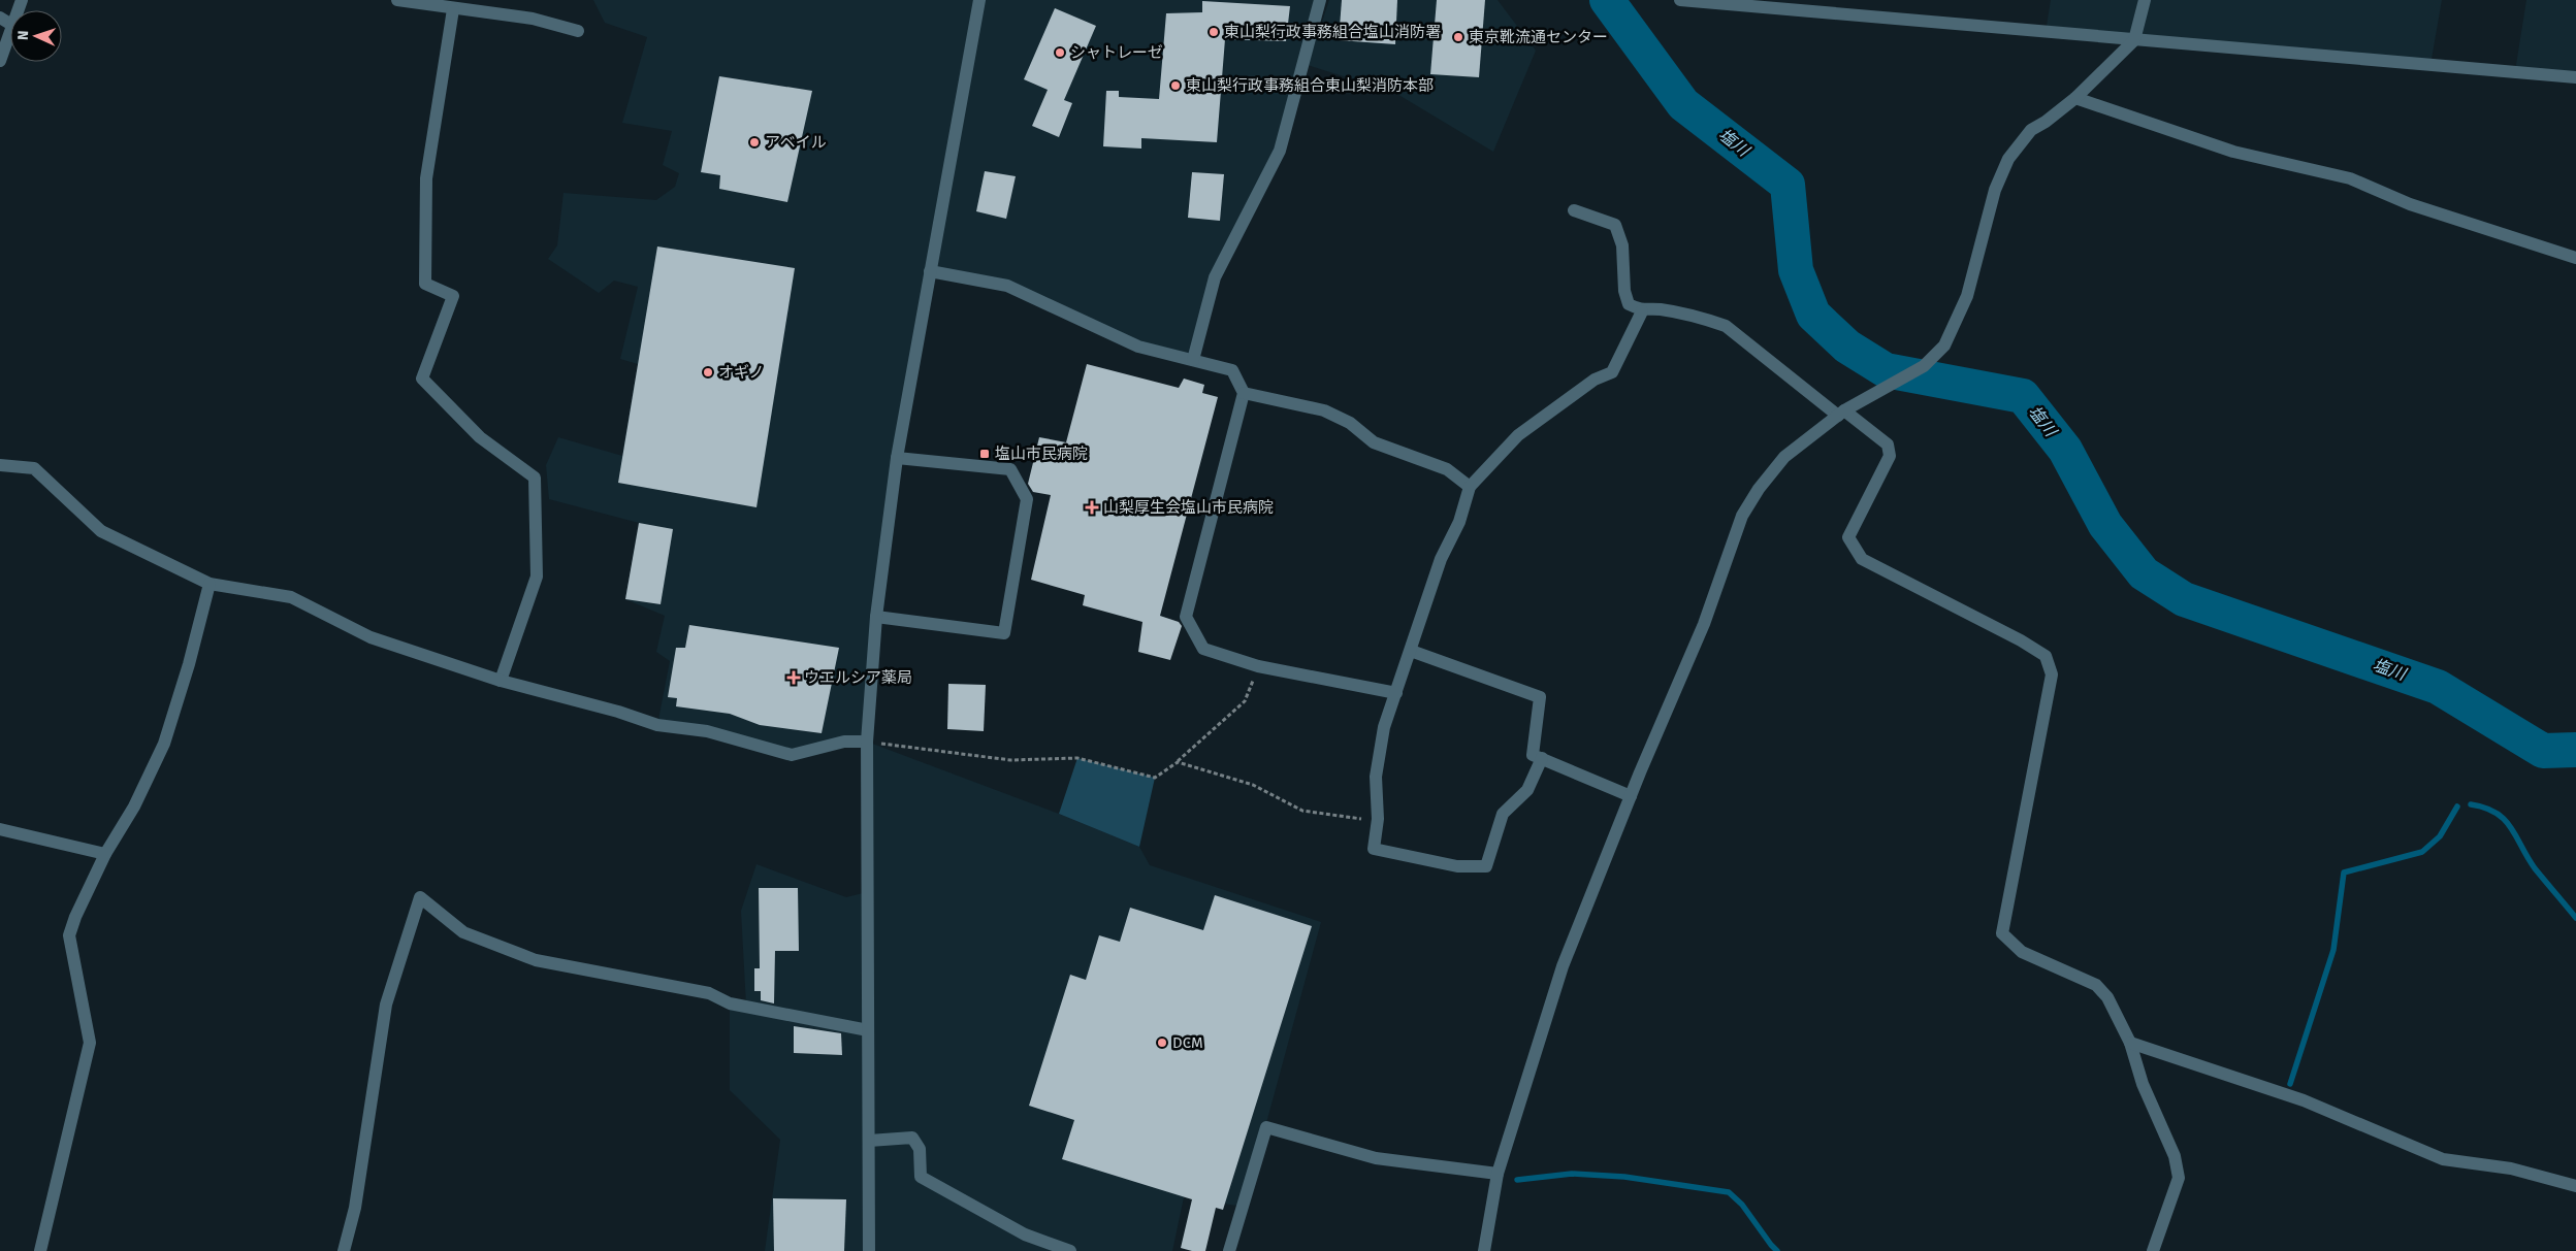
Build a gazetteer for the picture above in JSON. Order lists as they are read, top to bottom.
{
  "water": ["塩川"],
  "places": {
    "other": [
      "東山梨行政事務組合塩山消防署",
      "東京靴流通センター",
      "シャトレーゼ",
      "東山梨行政事務組合東山梨消防本部",
      "アベイル",
      "オギノ",
      "DCM"
    ],
    "transit": ["塩山市民病院"],
    "health": ["山梨厚生会塩山市民病院", "ウエルシア薬局"]
  },
  "north": "left"
}
